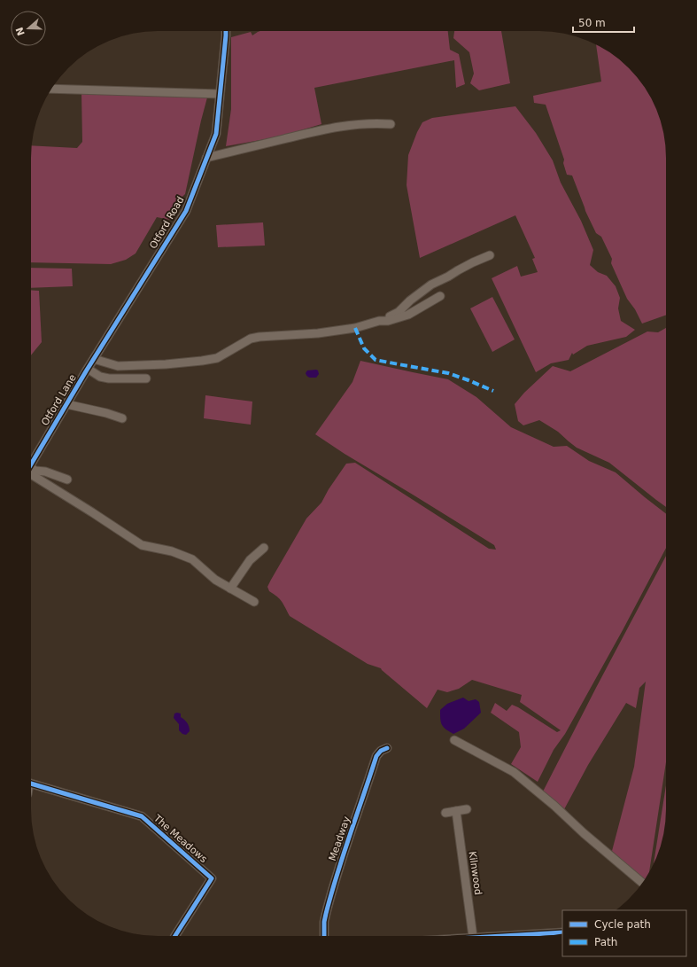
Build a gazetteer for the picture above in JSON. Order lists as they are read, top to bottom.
{
  "streets": {
    "street": [
      "Otford Road",
      "Otford Lane",
      "The Meadows",
      "Meadway",
      "Kilnwood"
    ]
  },
  "crossings": [
    ["Otford Road", "Otford Lane"]
  ],
  "legend": ["Cycle path", "Path"],
  "scale_bar": "50 m",
  "north": "left"
}
